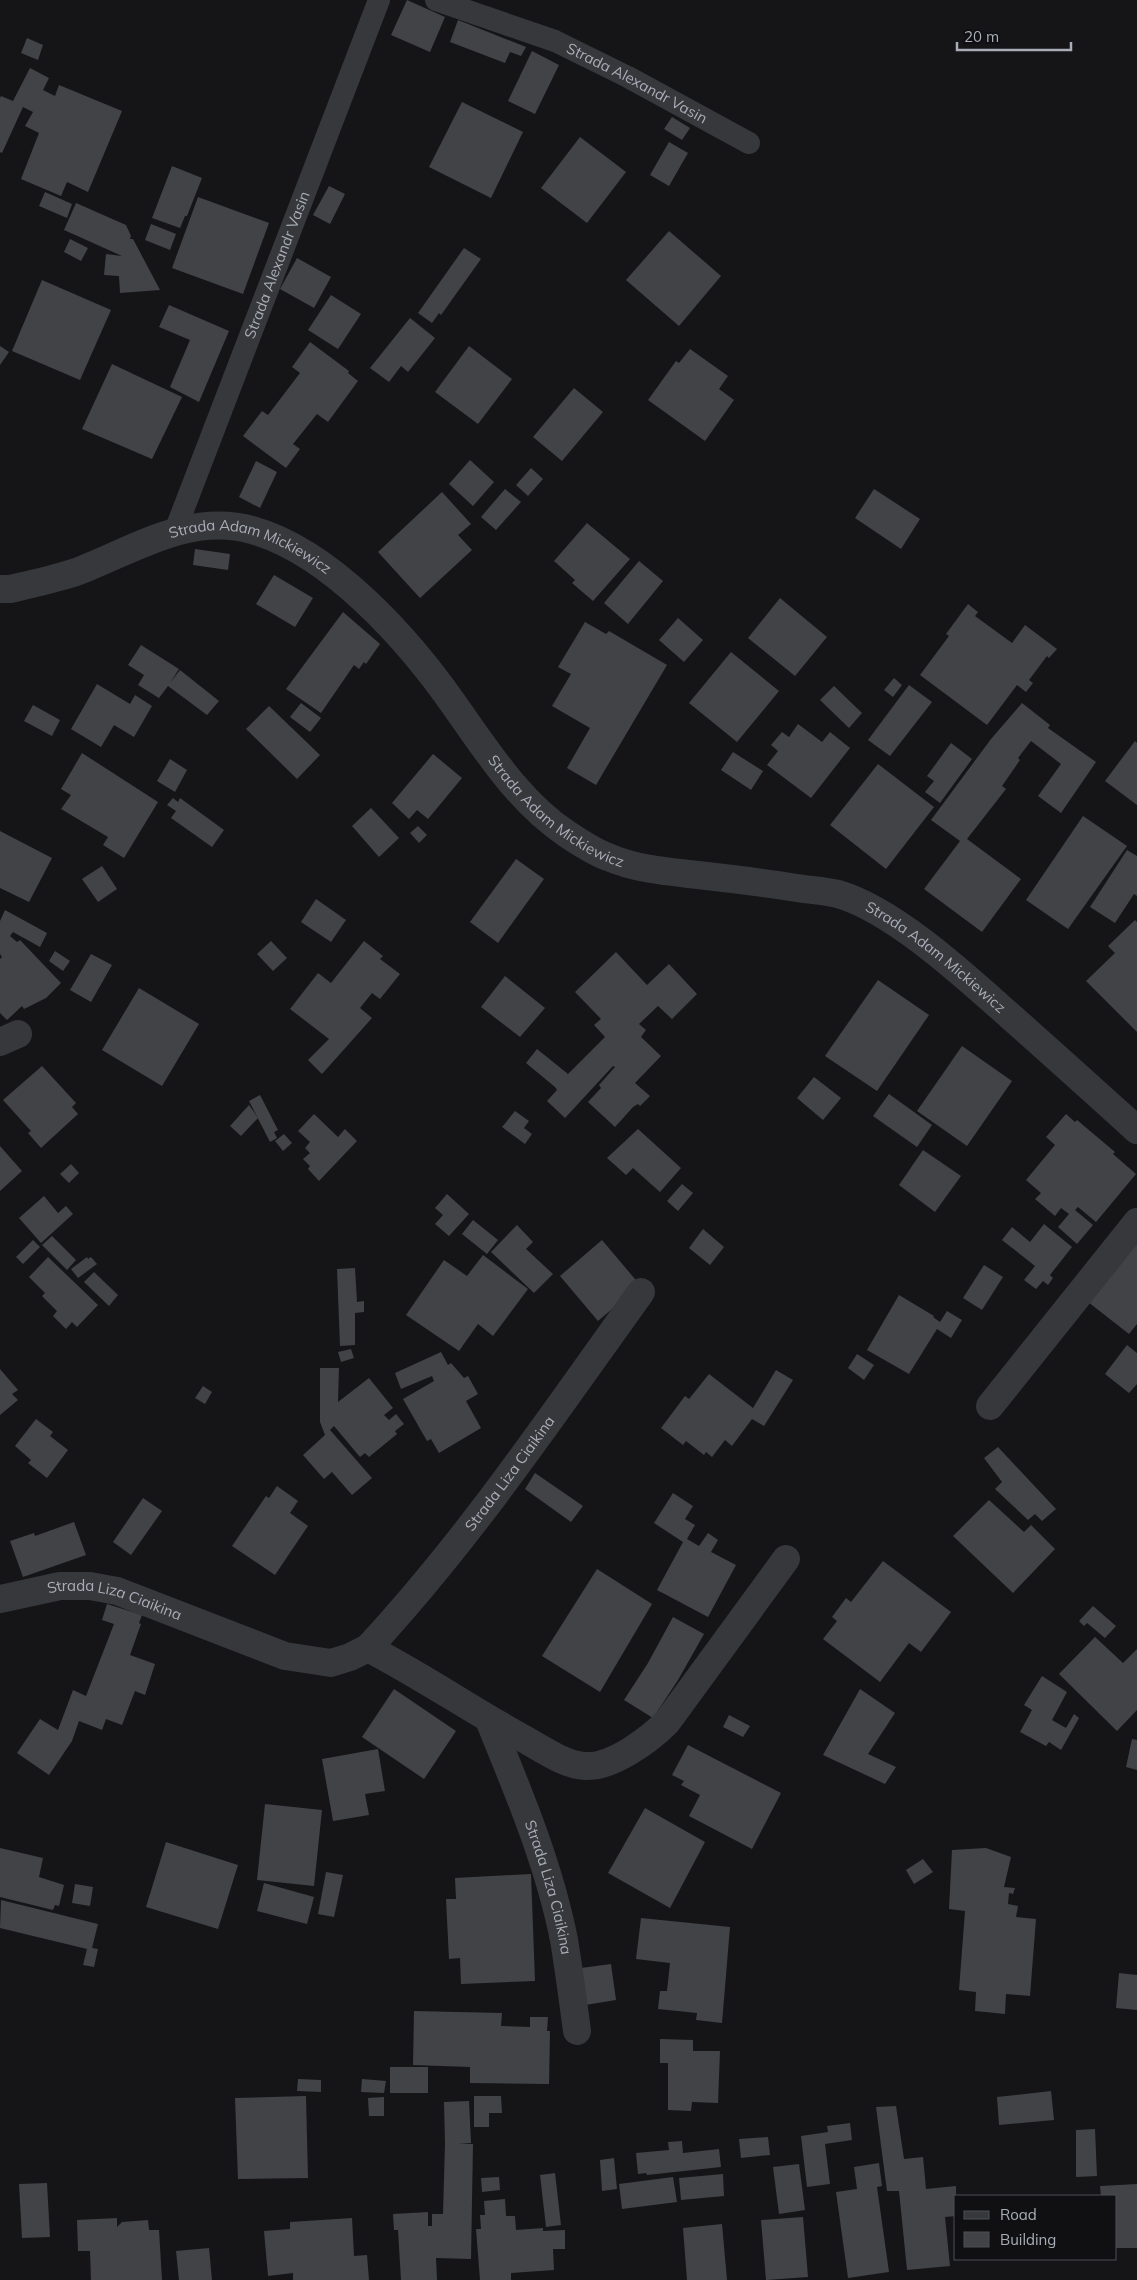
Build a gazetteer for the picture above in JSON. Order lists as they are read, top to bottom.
{
  "streets": {
    "street": ["Strada Adam Mickiewicz", "Strada Liza Ciaikina"],
    "lane": ["Strada Alexandr Vasin"]
  },
  "crossings": [
    ["Strada Alexandr Vasin", "Strada Adam Mickiewicz"]
  ],
  "legend": ["Road", "Building"],
  "scale_bar": "20 m"
}
